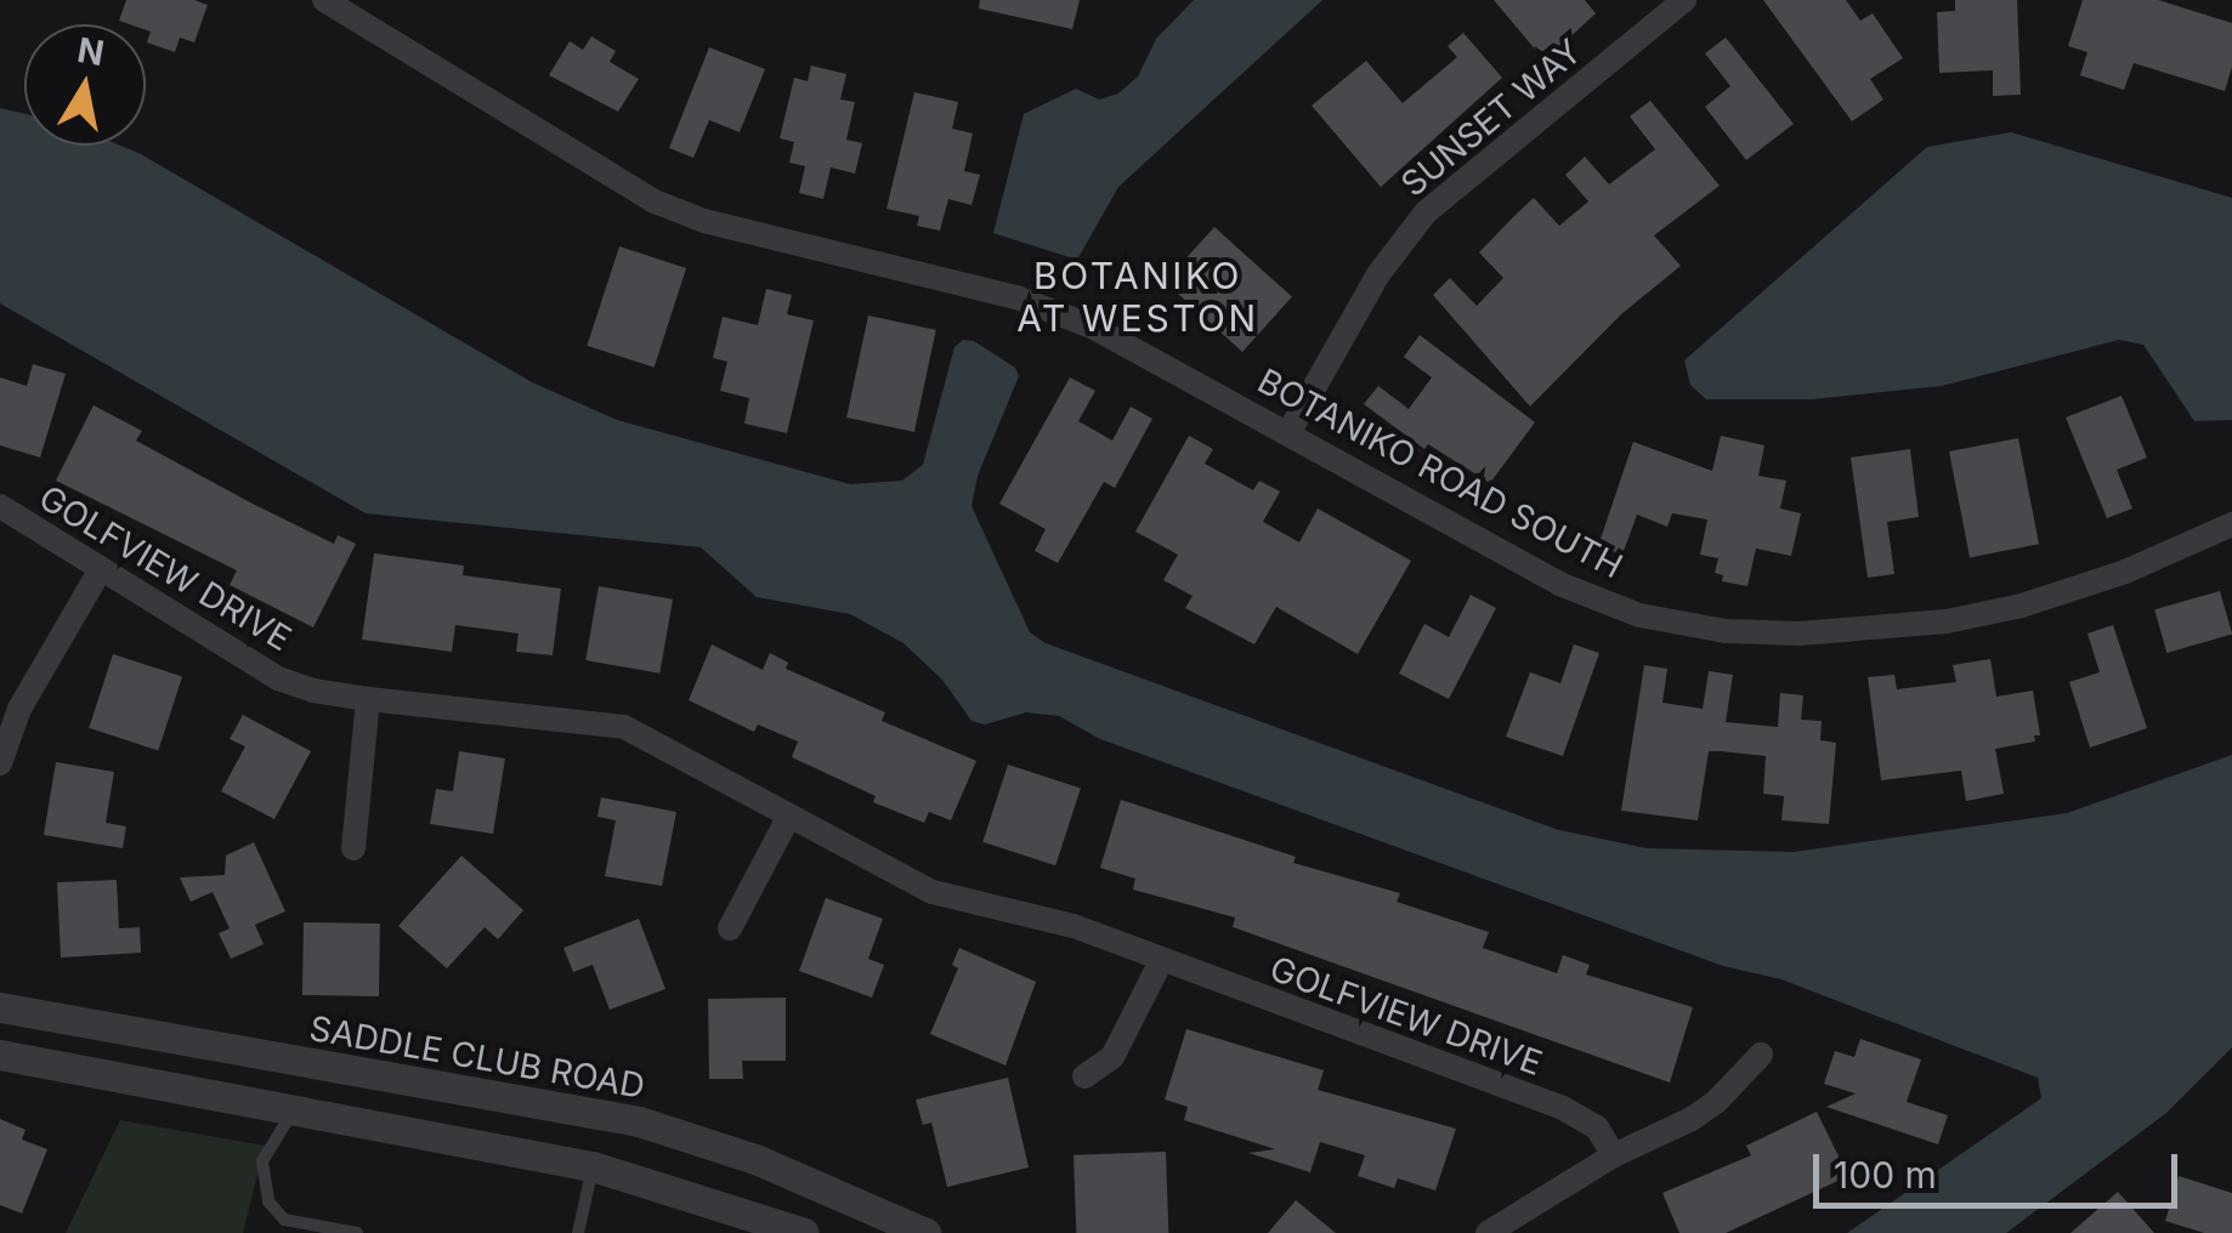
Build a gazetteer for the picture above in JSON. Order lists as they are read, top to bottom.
{
  "streets": {
    "street": [
      "SUNSET WAY",
      "BOTANIKO ROAD SOUTH",
      "GOLFVIEW DRIVE",
      "SADDLE CLUB ROAD"
    ]
  },
  "crossings": [
    ["SUNSET WAY", "BOTANIKO ROAD SOUTH"]
  ],
  "districts": ["BOTANIKO AT WESTON"],
  "scale_bar": "100 m",
  "north": "top"
}
